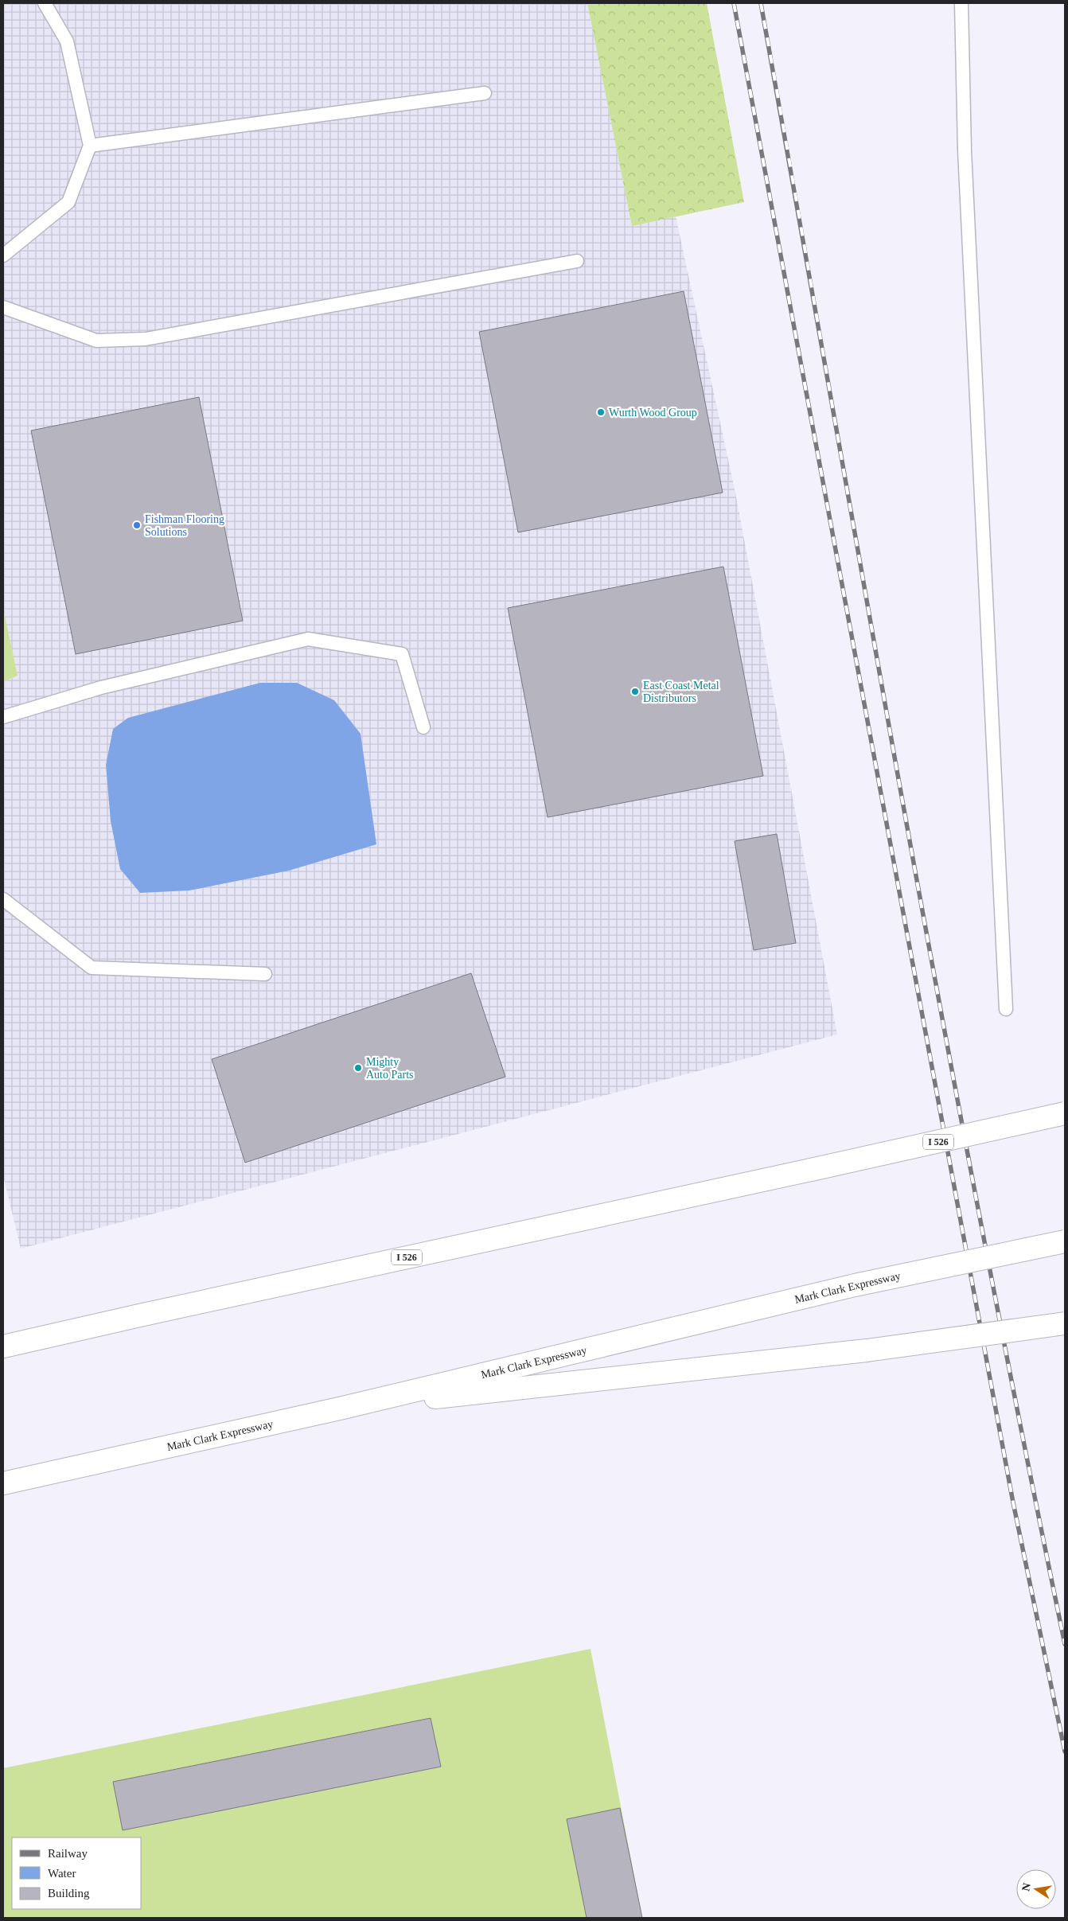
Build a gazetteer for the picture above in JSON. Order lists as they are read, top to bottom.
{
  "streets": {
    "highway": ["I 526", "Mark Clark Expressway"]
  },
  "places": [
    "Wurth Wood Group",
    "Fishman Flooring Solutions",
    "East Coast Metal Distributors",
    "Mighty Auto Parts"
  ],
  "legend": ["Railway", "Water", "Building"],
  "north": "left"
}
